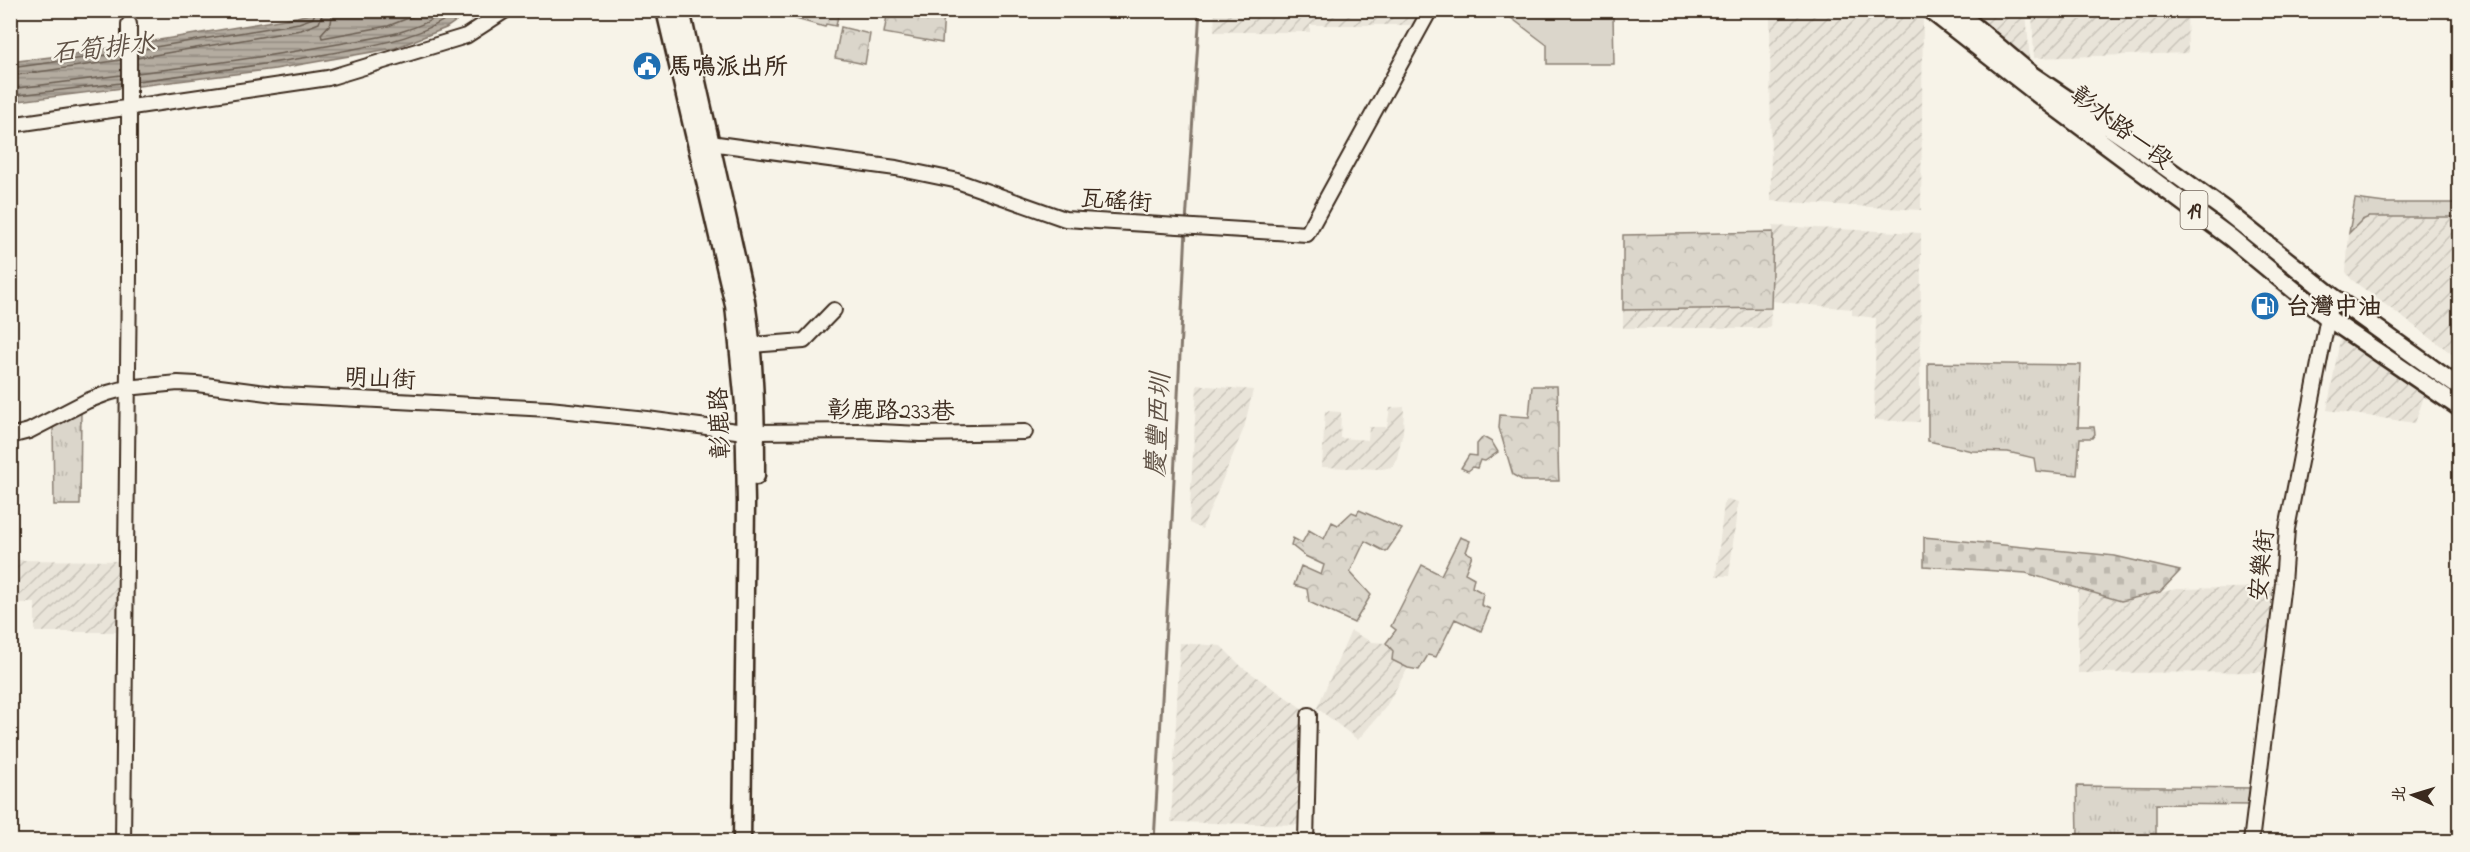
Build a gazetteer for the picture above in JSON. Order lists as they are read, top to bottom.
{
  "streets": {
    "main road": ["彰水路一段", "19", "彰鹿路"],
    "street": [
      "瓦磘街",
      "明山街",
      "彰鹿路233巷",
      "安樂街"
    ]
  },
  "crossings": [
    ["彰水路一段", "安樂街"],
    ["瓦磘街", "彰鹿路"],
    ["明山街", "彰鹿路233巷"],
    ["明山街", "彰鹿路"],
    ["彰鹿路233巷", "彰鹿路"]
  ],
  "water": ["石筍排水", "慶豐西圳"],
  "places": {
    "public building": ["馬鳴派出所"],
    "fuel station": ["台灣中油"]
  },
  "north": "left"
}
